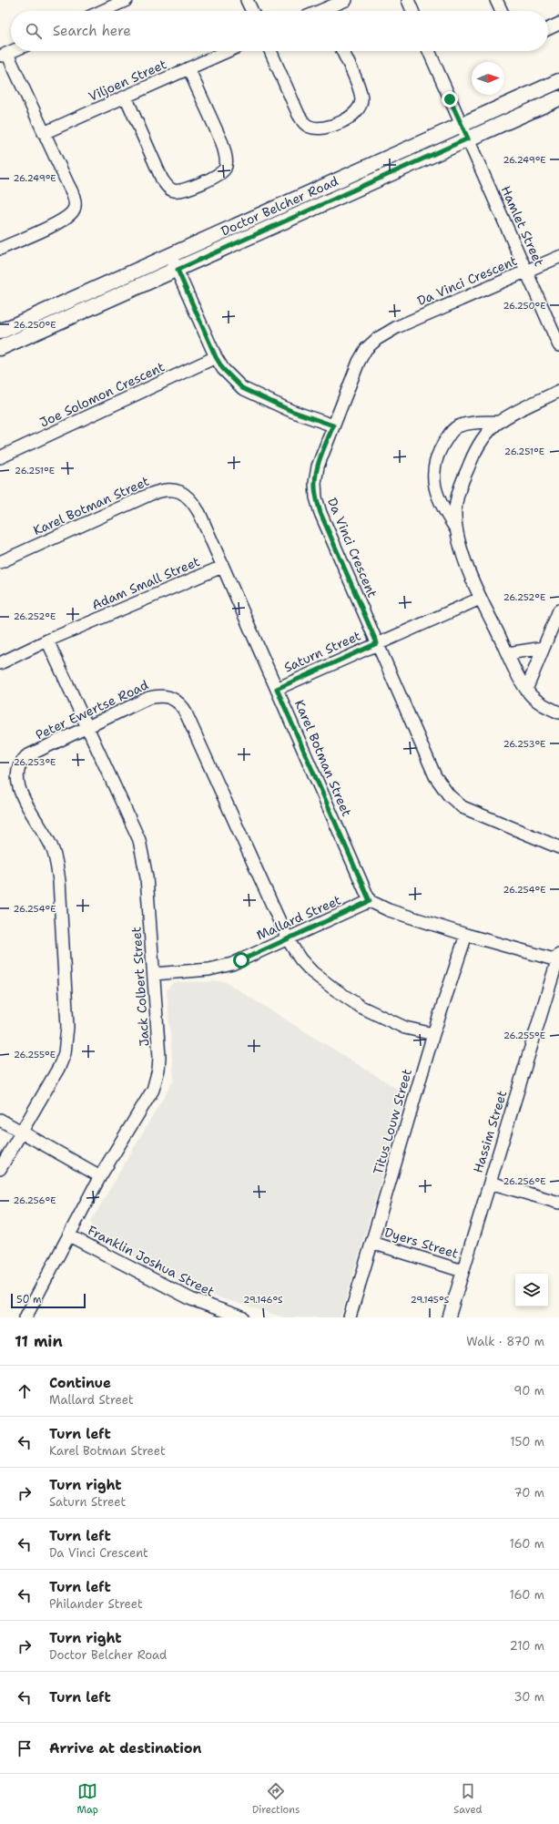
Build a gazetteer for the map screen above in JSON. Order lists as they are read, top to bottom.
{
  "streets": {
    "main road": ["Doctor Belcher Road"],
    "street": [
      "Viljoen Street",
      "Hamlet Street",
      "Da Vinci Crescent",
      "Joe Solomon Crescent",
      "Karel Botman Street",
      "Adam Small Street",
      "Saturn Street",
      "Peter Ewertse Road",
      "Mallard Street",
      "Jack Colbert Street",
      "Titus Louw Street",
      "Hassim Street",
      "Dyers Street",
      "Franklin Joshua Street"
    ]
  },
  "crossings": [
    ["Doctor Belcher Road", "Hamlet Street"],
    ["Hamlet Street", "Da Vinci Crescent"],
    ["Da Vinci Crescent", "Saturn Street"],
    ["Karel Botman Street", "Adam Small Street"],
    ["Karel Botman Street", "Saturn Street"],
    ["Karel Botman Street", "Mallard Street"],
    ["Adam Small Street", "Jack Colbert Street"],
    ["Peter Ewertse Road", "Mallard Street"],
    ["Peter Ewertse Road", "Jack Colbert Street"],
    ["Peter Ewertse Road", "Titus Louw Street"],
    ["Mallard Street", "Jack Colbert Street"],
    ["Jack Colbert Street", "Franklin Joshua Street"],
    ["Titus Louw Street", "Dyers Street"],
    ["Hassim Street", "Dyers Street"]
  ],
  "scale_bar": "50 m",
  "north": "right",
  "page": {
    "search": "Search here",
    "scale": "50 m",
    "heading": ["11 min", "Walk · 870 m"],
    "list": [
      ["Continue", "Mallard Street", "90 m"],
      ["Turn left", "Karel Botman Street", "150 m"],
      ["Turn right", "Saturn Street", "70 m"],
      ["Turn left", "Da Vinci Crescent", "160 m"],
      ["Turn left", "Philander Street", "160 m"],
      ["Turn right", "Doctor Belcher Road", "210 m"],
      ["Turn left", "30 m"],
      "Arrive at destination"
    ],
    "nav": ["Map", "Directions", "Saved"]
  },
  "coordinates": [
    "26.249°E",
    "26.250°E",
    "26.251°E",
    "26.252°E",
    "26.253°E",
    "26.254°E",
    "26.255°E",
    "26.256°E",
    "29.146°S",
    "29.145°S"
  ]
}
